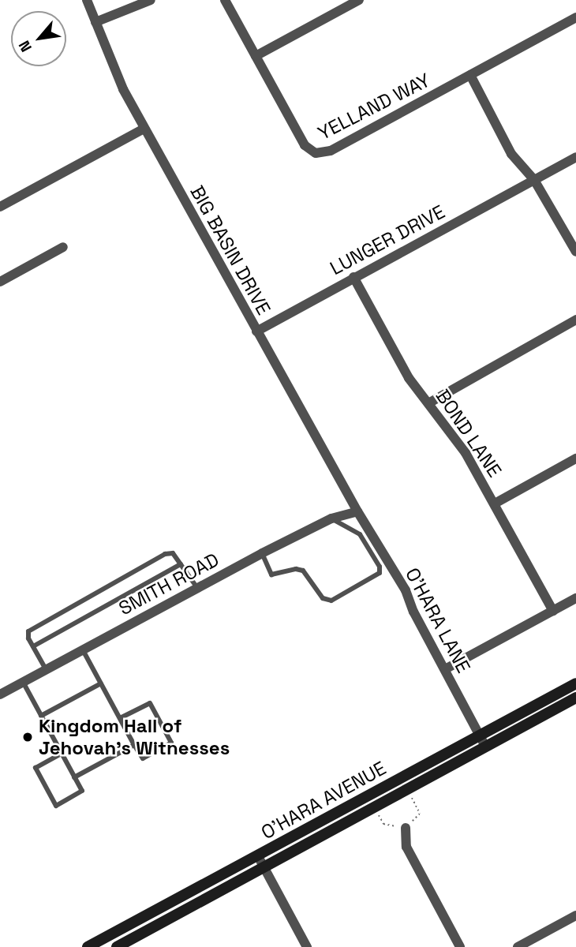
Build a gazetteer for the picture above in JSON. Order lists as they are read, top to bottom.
{
  "streets": {
    "street": [
      "YELLAND WAY",
      "LUNGER DRIVE",
      "BIG BASIN DRIVE",
      "BOND LANE",
      "SMITH ROAD",
      "O'HARA LANE",
      "O'HARA AVENUE"
    ]
  },
  "crossings": [
    ["LUNGER DRIVE", "BIG BASIN DRIVE"],
    ["LUNGER DRIVE", "BOND LANE"],
    ["BIG BASIN DRIVE", "SMITH ROAD"],
    ["BIG BASIN DRIVE", "O'HARA LANE"],
    ["SMITH ROAD", "O'HARA LANE"],
    ["O'HARA LANE", "O'HARA AVENUE"]
  ],
  "places": ["Kingdom Hall of Jehovah's Witnesses"],
  "north": "bottom left"
}
